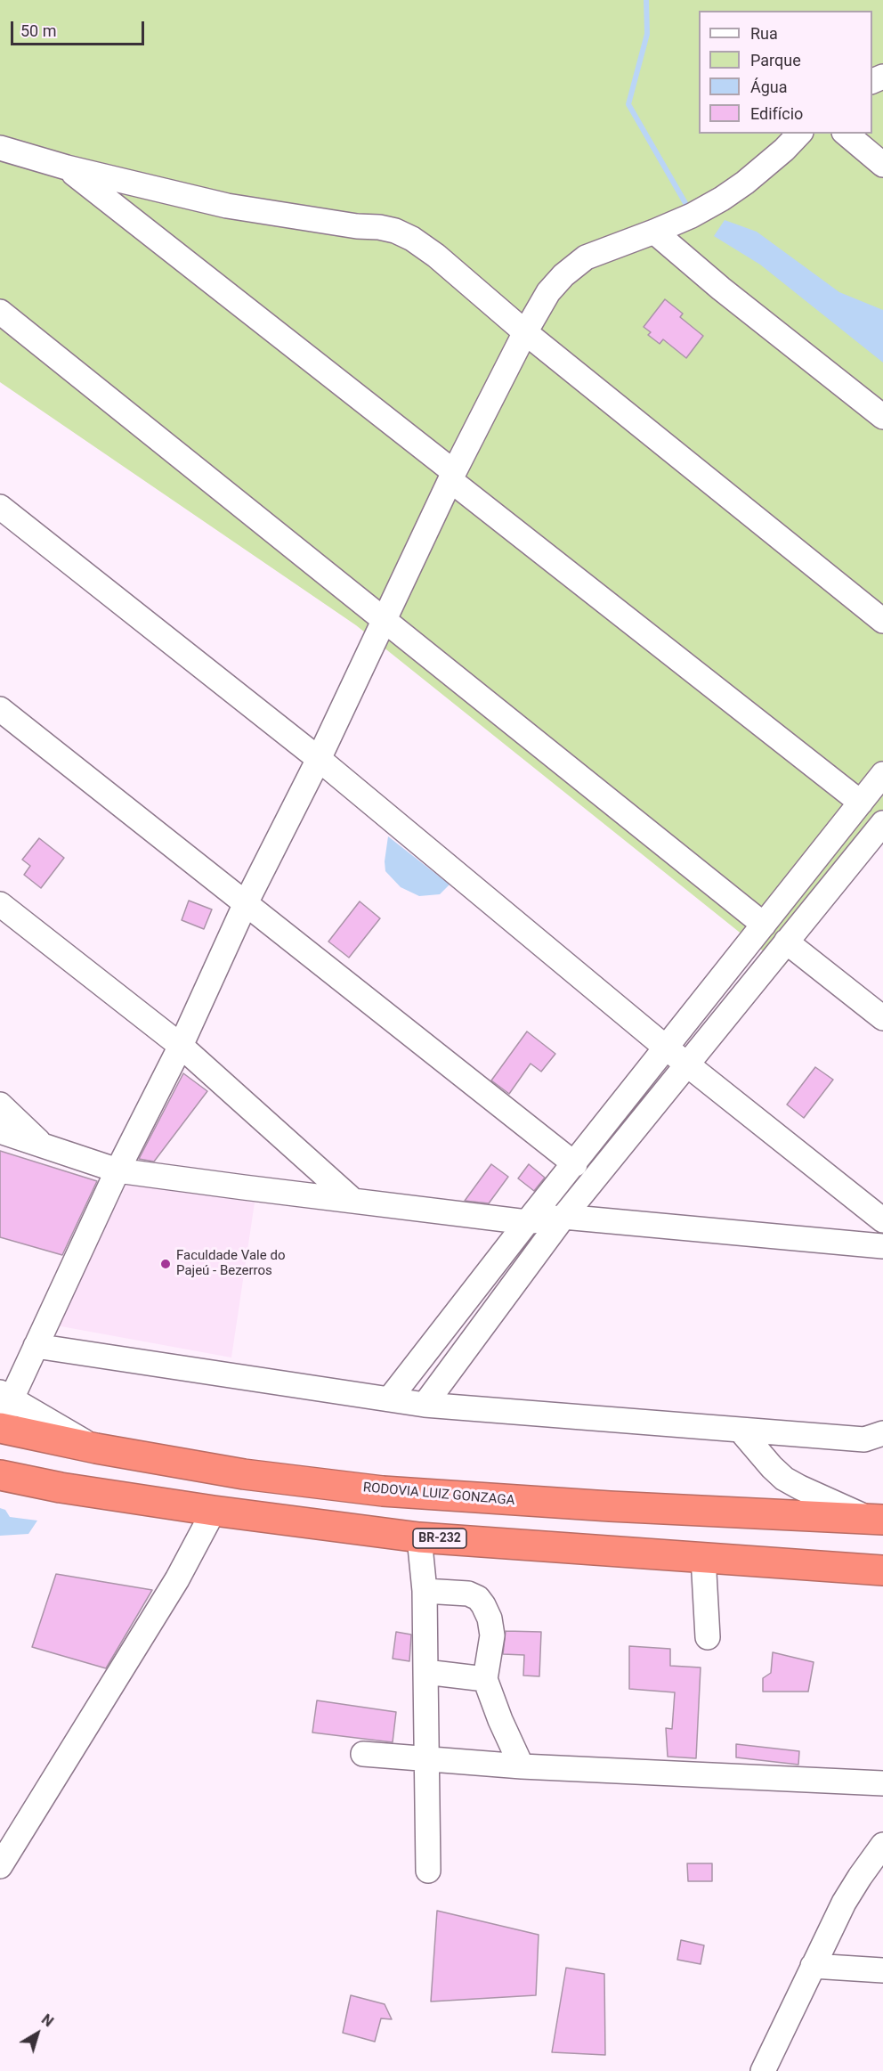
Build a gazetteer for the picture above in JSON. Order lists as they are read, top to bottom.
{
  "streets": {
    "highway": ["RODOVIA LUIZ GONZAGA", "BR-232"]
  },
  "places": ["Faculdade Vale do Pajeú - Bezerros"],
  "legend": [
    "Rua",
    "Parque",
    "Água",
    "Edifício"
  ],
  "scale_bar": "50 m",
  "north": "top right"
}
